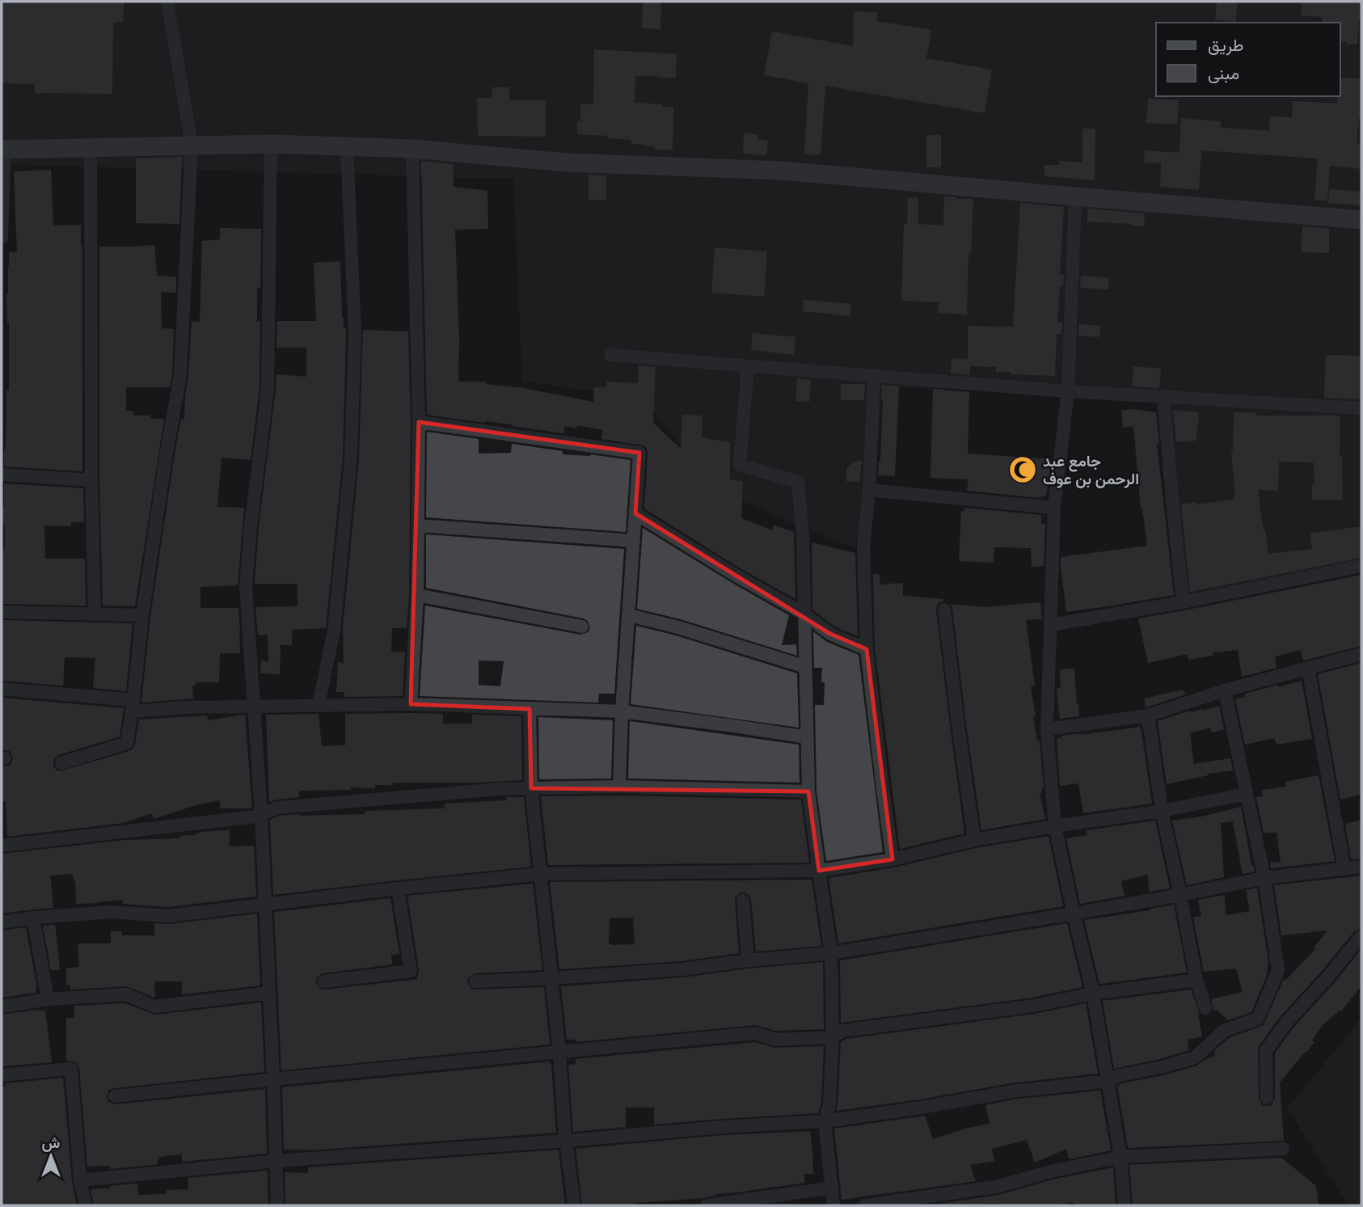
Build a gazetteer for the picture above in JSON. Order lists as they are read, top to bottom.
{
  "places": {
    "mosque": ["جامع عبد الرحمن بن عوف"]
  },
  "legend": ["طريق", "مبنى"],
  "north": "top"
}
